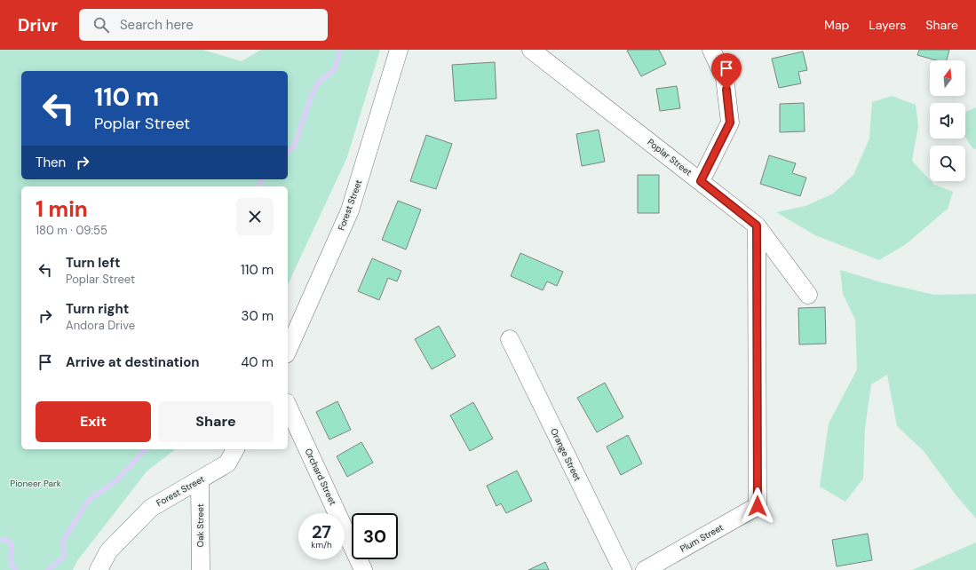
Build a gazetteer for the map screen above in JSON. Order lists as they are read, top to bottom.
{
  "streets": {
    "street": [
      "Poplar Street",
      "Forest Street",
      "Orange Street",
      "Orchard Street",
      "Oak Street",
      "Plum Street"
    ]
  },
  "crossings": [
    ["Poplar Street", "Plum Street"],
    ["Forest Street", "Oak Street"]
  ],
  "parks": ["Pioneer Park"],
  "north": "top",
  "page": {
    "header": "Drivr",
    "search": "Search here",
    "nav": ["Map", "Layers", "Share"],
    "turn": ["110 m", "Poplar Street"],
    "then": "Then",
    "heading": ["1 min", "180 m · 09:55"],
    "list": [
      {
        "name": "Turn left",
        "note": "Poplar Street",
        "value": "110 m"
      },
      {
        "name": "Turn right",
        "note": "Andora Drive",
        "value": "30 m"
      },
      {
        "name": "Arrive at destination",
        "value": "40 m"
      }
    ],
    "buttons": ["Exit", "Share"],
    "speed": "27 km/h",
    "limit": "30"
  }
}
